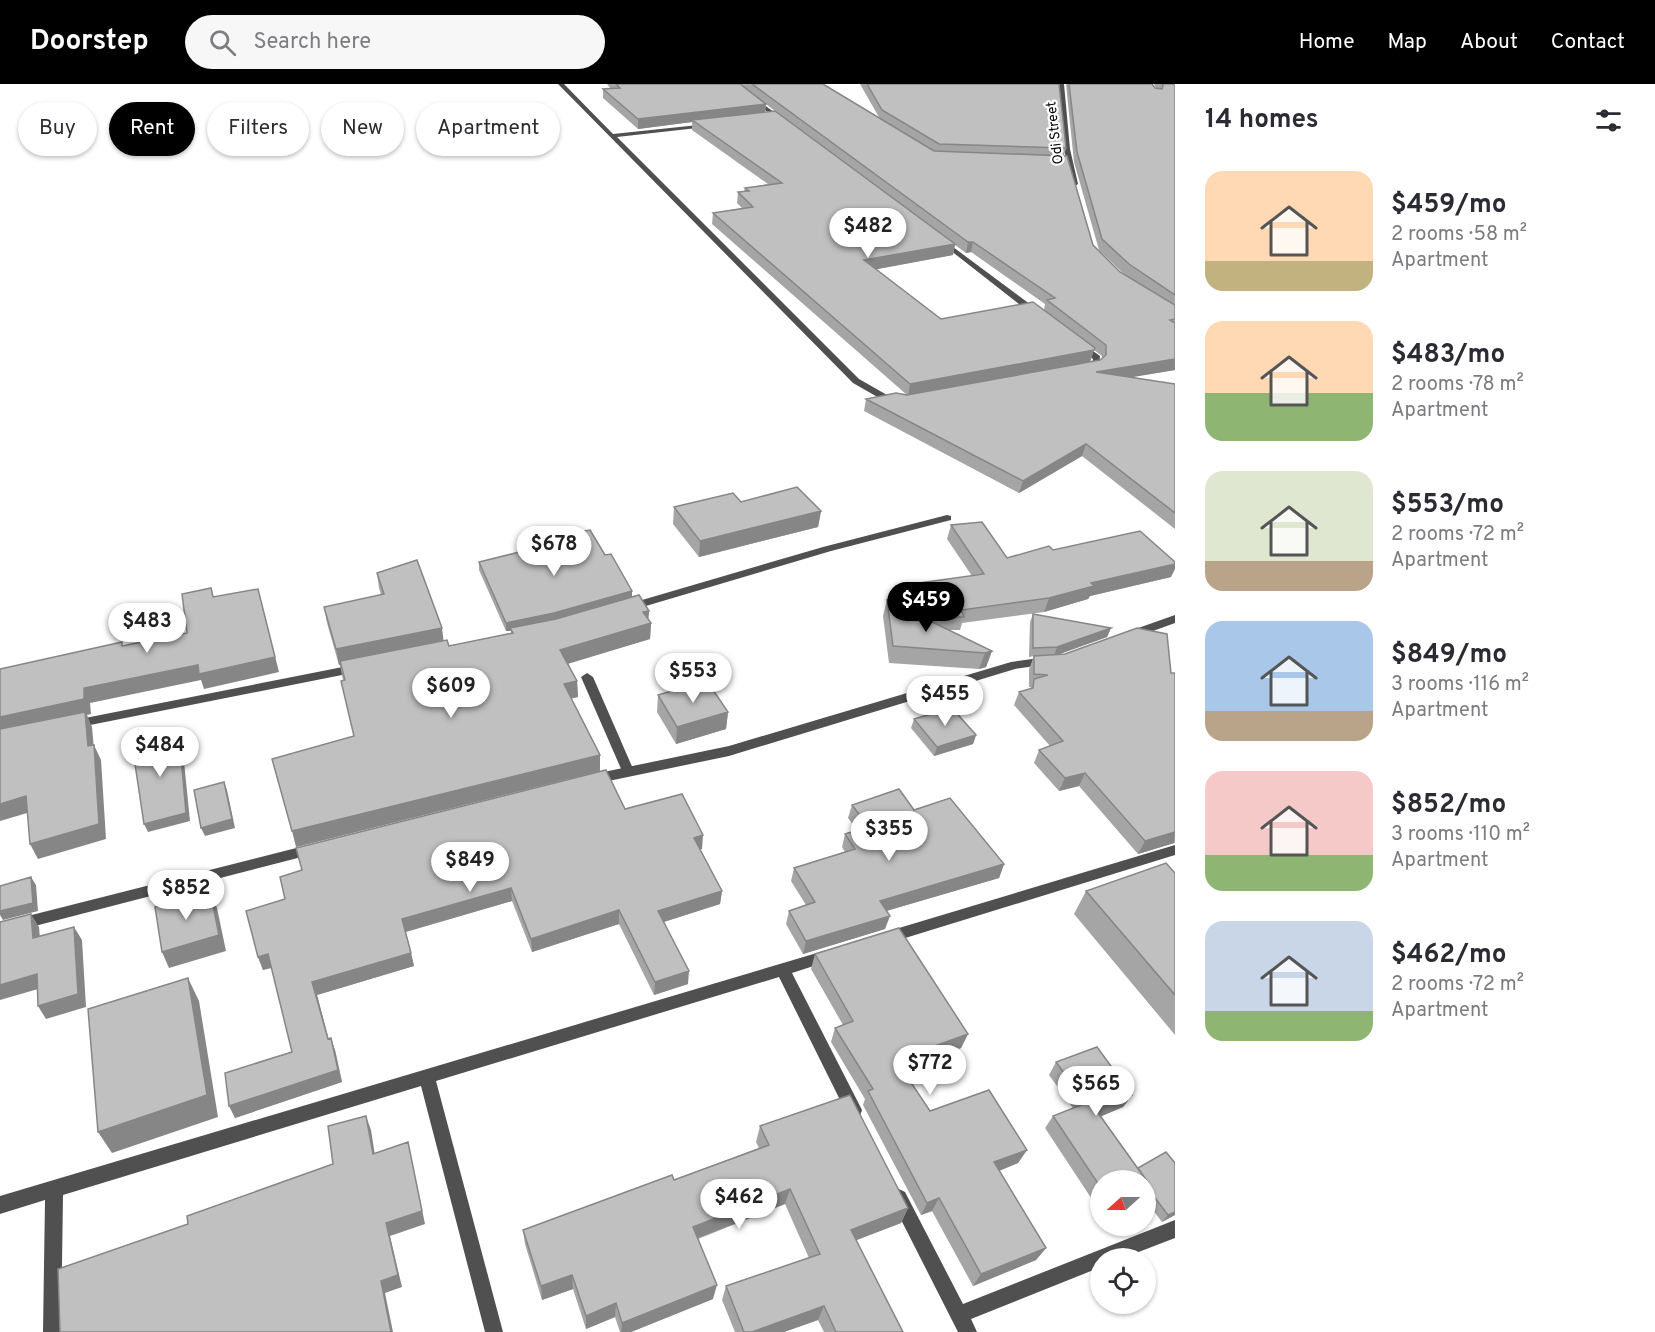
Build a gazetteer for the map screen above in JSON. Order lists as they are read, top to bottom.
{
  "streets": {
    "street": ["Odi Street"]
  },
  "north": "left",
  "page": {
    "header": "Doorstep",
    "search": "Search here",
    "nav": [
      "Home",
      "Map",
      "About",
      "Contact"
    ],
    "heading": "14 homes",
    "chip": [
      "Buy",
      "Rent",
      "Filters",
      "New",
      "Apartment"
    ],
    "list": [
      {
        "name": "$459/mo",
        "note": "2 rooms · 58 m² · Apartment"
      },
      {
        "name": "$483/mo",
        "note": "2 rooms · 78 m² · Apartment"
      },
      {
        "name": "$553/mo",
        "note": "2 rooms · 72 m² · Apartment"
      },
      {
        "name": "$849/mo",
        "note": "3 rooms · 116 m² · Apartment"
      },
      {
        "name": "$852/mo",
        "note": "3 rooms · 110 m² · Apartment"
      },
      {
        "name": "$462/mo",
        "note": "2 rooms · 72 m² · Apartment"
      }
    ],
    "price": [
      "$482",
      "$678",
      "$459",
      "$483",
      "$553",
      "$609",
      "$455",
      "$484",
      "$355",
      "$849",
      "$852",
      "$772",
      "$565",
      "$462"
    ]
  }
}
